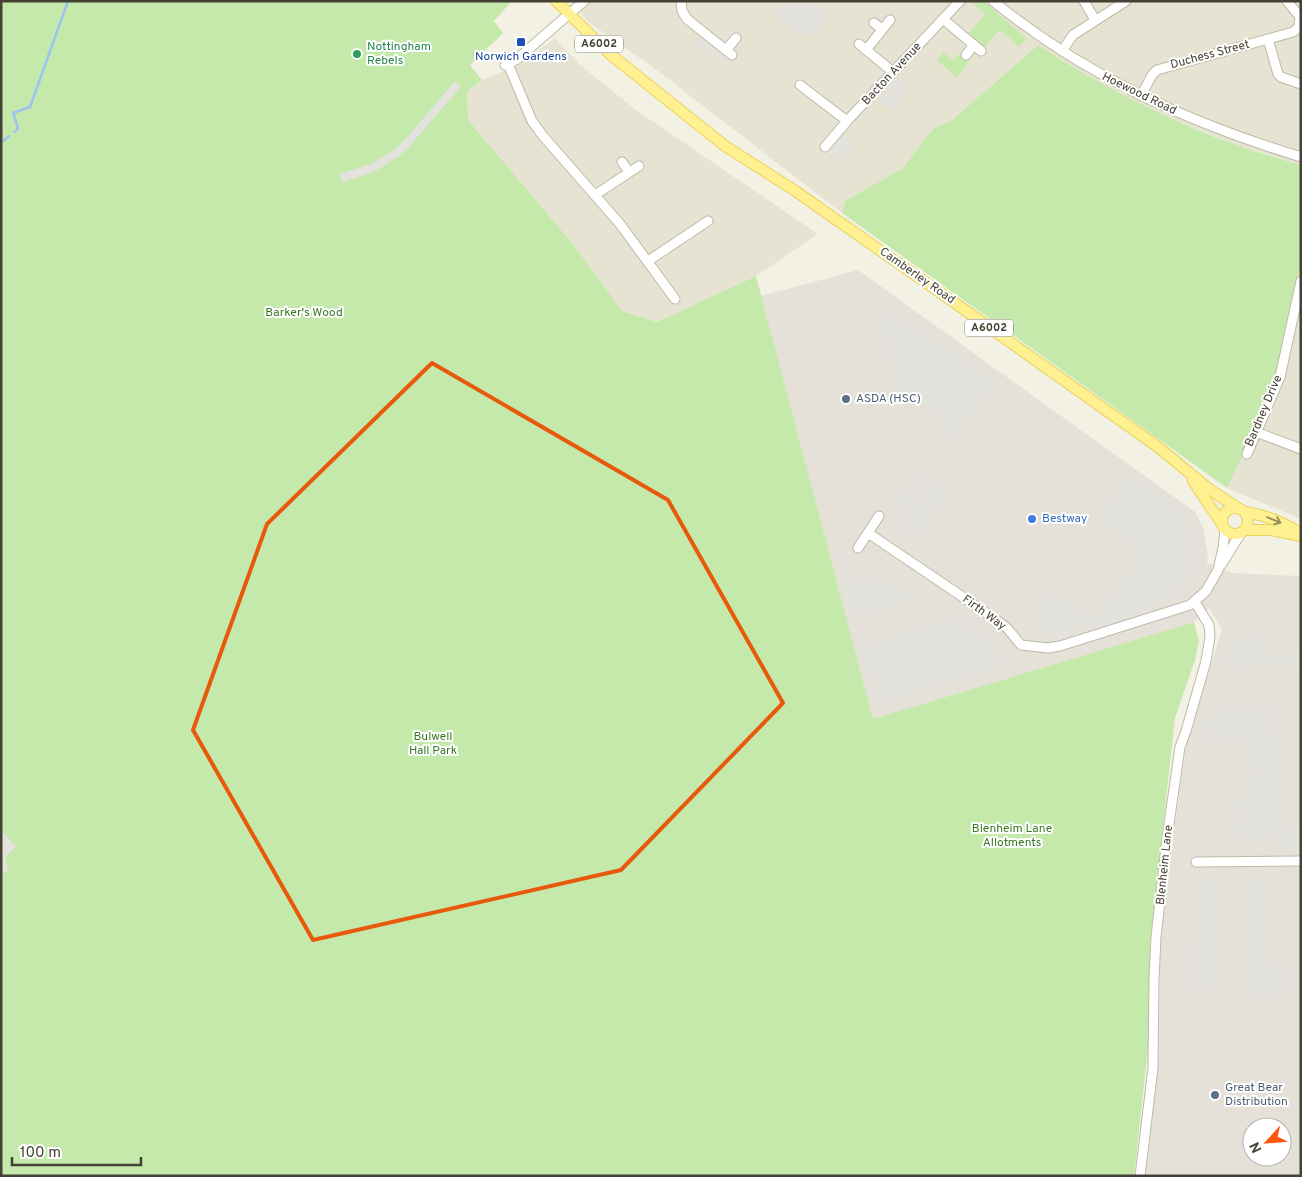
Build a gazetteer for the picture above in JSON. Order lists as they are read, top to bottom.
{
  "streets": {
    "main road": ["A6002", "Camberley Road"],
    "street": [
      "Duchess Street",
      "Bacton Avenue",
      "Hoewood Road",
      "Bardney Drive",
      "Firth Way",
      "Blenheim Lane"
    ]
  },
  "crossings": [
    ["A6002", "Camberley Road"],
    ["Duchess Street", "Hoewood Road"],
    ["Firth Way", "Blenheim Lane"]
  ],
  "parks": ["Barker's Wood", "Bulwell Hall Park", "Blenheim Lane Allotments"],
  "places": {
    "transit": ["Norwich Gardens"],
    "other": [
      "Nottingham Rebels",
      "ASDA (HSC)",
      "Bestway",
      "Great Bear Distribution"
    ]
  },
  "scale_bar": "100 m",
  "north": "bottom left"
}
